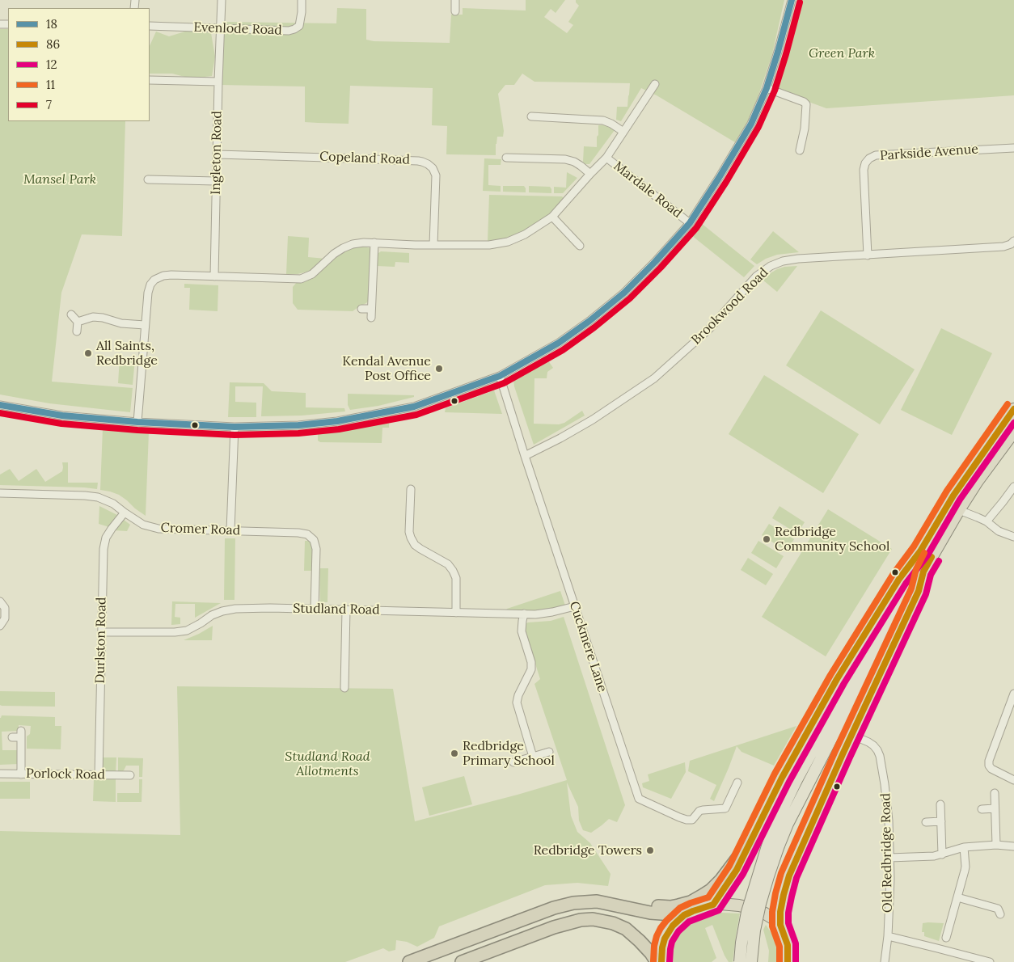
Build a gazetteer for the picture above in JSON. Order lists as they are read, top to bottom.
{
  "streets": {
    "street": [
      "Evenlode Road",
      "Ingleton Road",
      "Parkside Avenue",
      "Copeland Road",
      "Mardale Road",
      "Brookwood Road",
      "Cromer Road",
      "Studland Road",
      "Durlston Road",
      "Cuckmere Lane",
      "Porlock Road",
      "Old Redbridge Road"
    ]
  },
  "crossings": [
    ["Evenlode Road", "Ingleton Road"],
    ["Ingleton Road", "Copeland Road"],
    ["Parkside Avenue", "Brookwood Road"],
    ["Brookwood Road", "Cuckmere Lane"],
    ["Cromer Road", "Studland Road"],
    ["Cromer Road", "Durlston Road"],
    ["Studland Road", "Durlston Road"],
    ["Studland Road", "Cuckmere Lane"],
    ["Durlston Road", "Porlock Road"]
  ],
  "parks": ["Green Park", "Mansel Park", "Studland Road Allotments"],
  "places": [
    "All Saints, Redbridge",
    "Kendal Avenue Post Office",
    "Redbridge Community School",
    "Redbridge Primary School",
    "Redbridge Towers"
  ],
  "lines": [
    "transit line 18",
    "transit line 7",
    "transit line 11",
    "transit line 86",
    "transit line 12"
  ],
  "legend": [
    "18",
    "86",
    "12",
    "11",
    "7"
  ]
}
